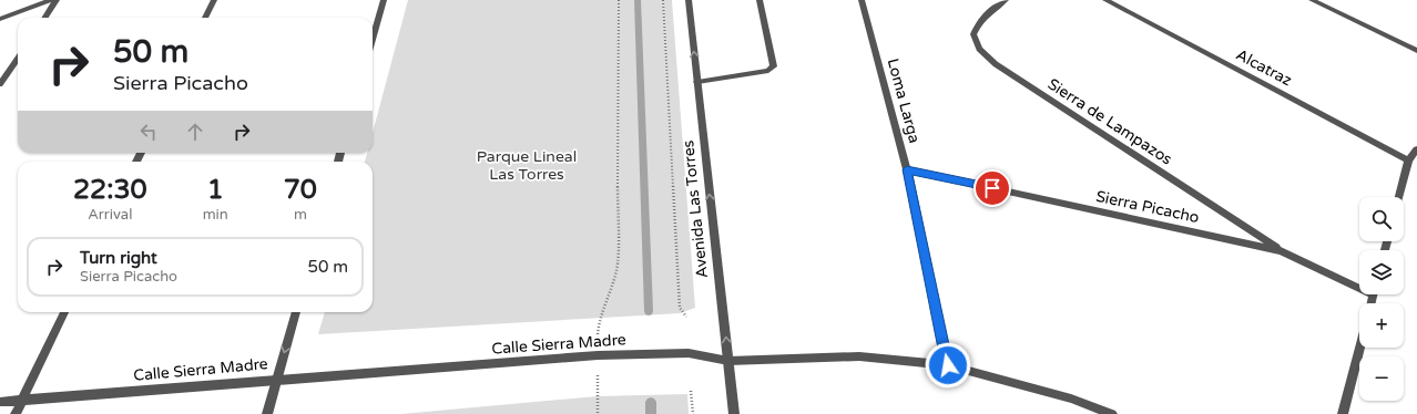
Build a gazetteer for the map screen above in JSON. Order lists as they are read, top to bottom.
{
  "streets": {
    "street": [
      "Alcatraz",
      "Loma Larga",
      "Sierra de Lampazos",
      "Sierra Picacho",
      "Avenida Las Torres",
      "Calle Sierra Madre"
    ]
  },
  "crossings": [
    ["Loma Larga", "Sierra Picacho"],
    ["Loma Larga", "Calle Sierra Madre"],
    ["Sierra de Lampazos", "Sierra Picacho"],
    ["Avenida Las Torres", "Calle Sierra Madre"]
  ],
  "one_way": ["Avenida Las Torres"],
  "parks": ["Parque Lineal Las Torres"],
  "page": {
    "turn": ["50 m", "Sierra Picacho"],
    "eta": [
      "22:30",
      "Arrival",
      "1",
      "min",
      "70",
      "m"
    ],
    "map_buttons": ["+", "−"],
    "list": [
      {
        "name": "Turn right",
        "note": "Sierra Picacho",
        "value": "50 m"
      }
    ]
  }
}
